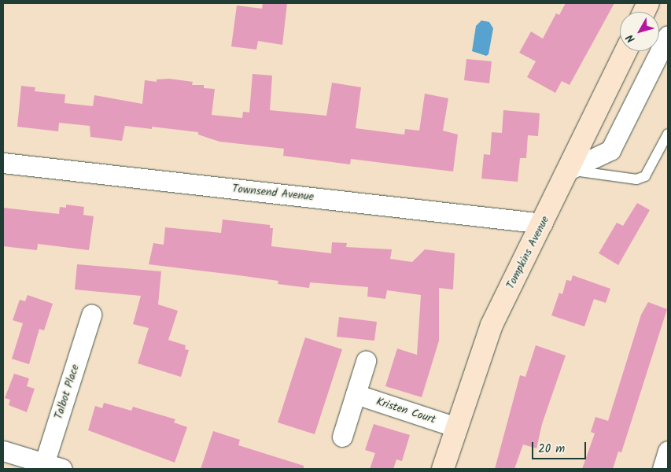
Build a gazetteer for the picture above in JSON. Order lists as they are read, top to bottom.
{
  "streets": {
    "street": [
      "Townsend Avenue",
      "Tompkins Avenue",
      "Talbot Place",
      "Kristen Court"
    ]
  },
  "crossings": [
    ["Townsend Avenue", "Tompkins Avenue"],
    ["Tompkins Avenue", "Kristen Court"]
  ],
  "scale_bar": "20 m",
  "north": "bottom left"
}
